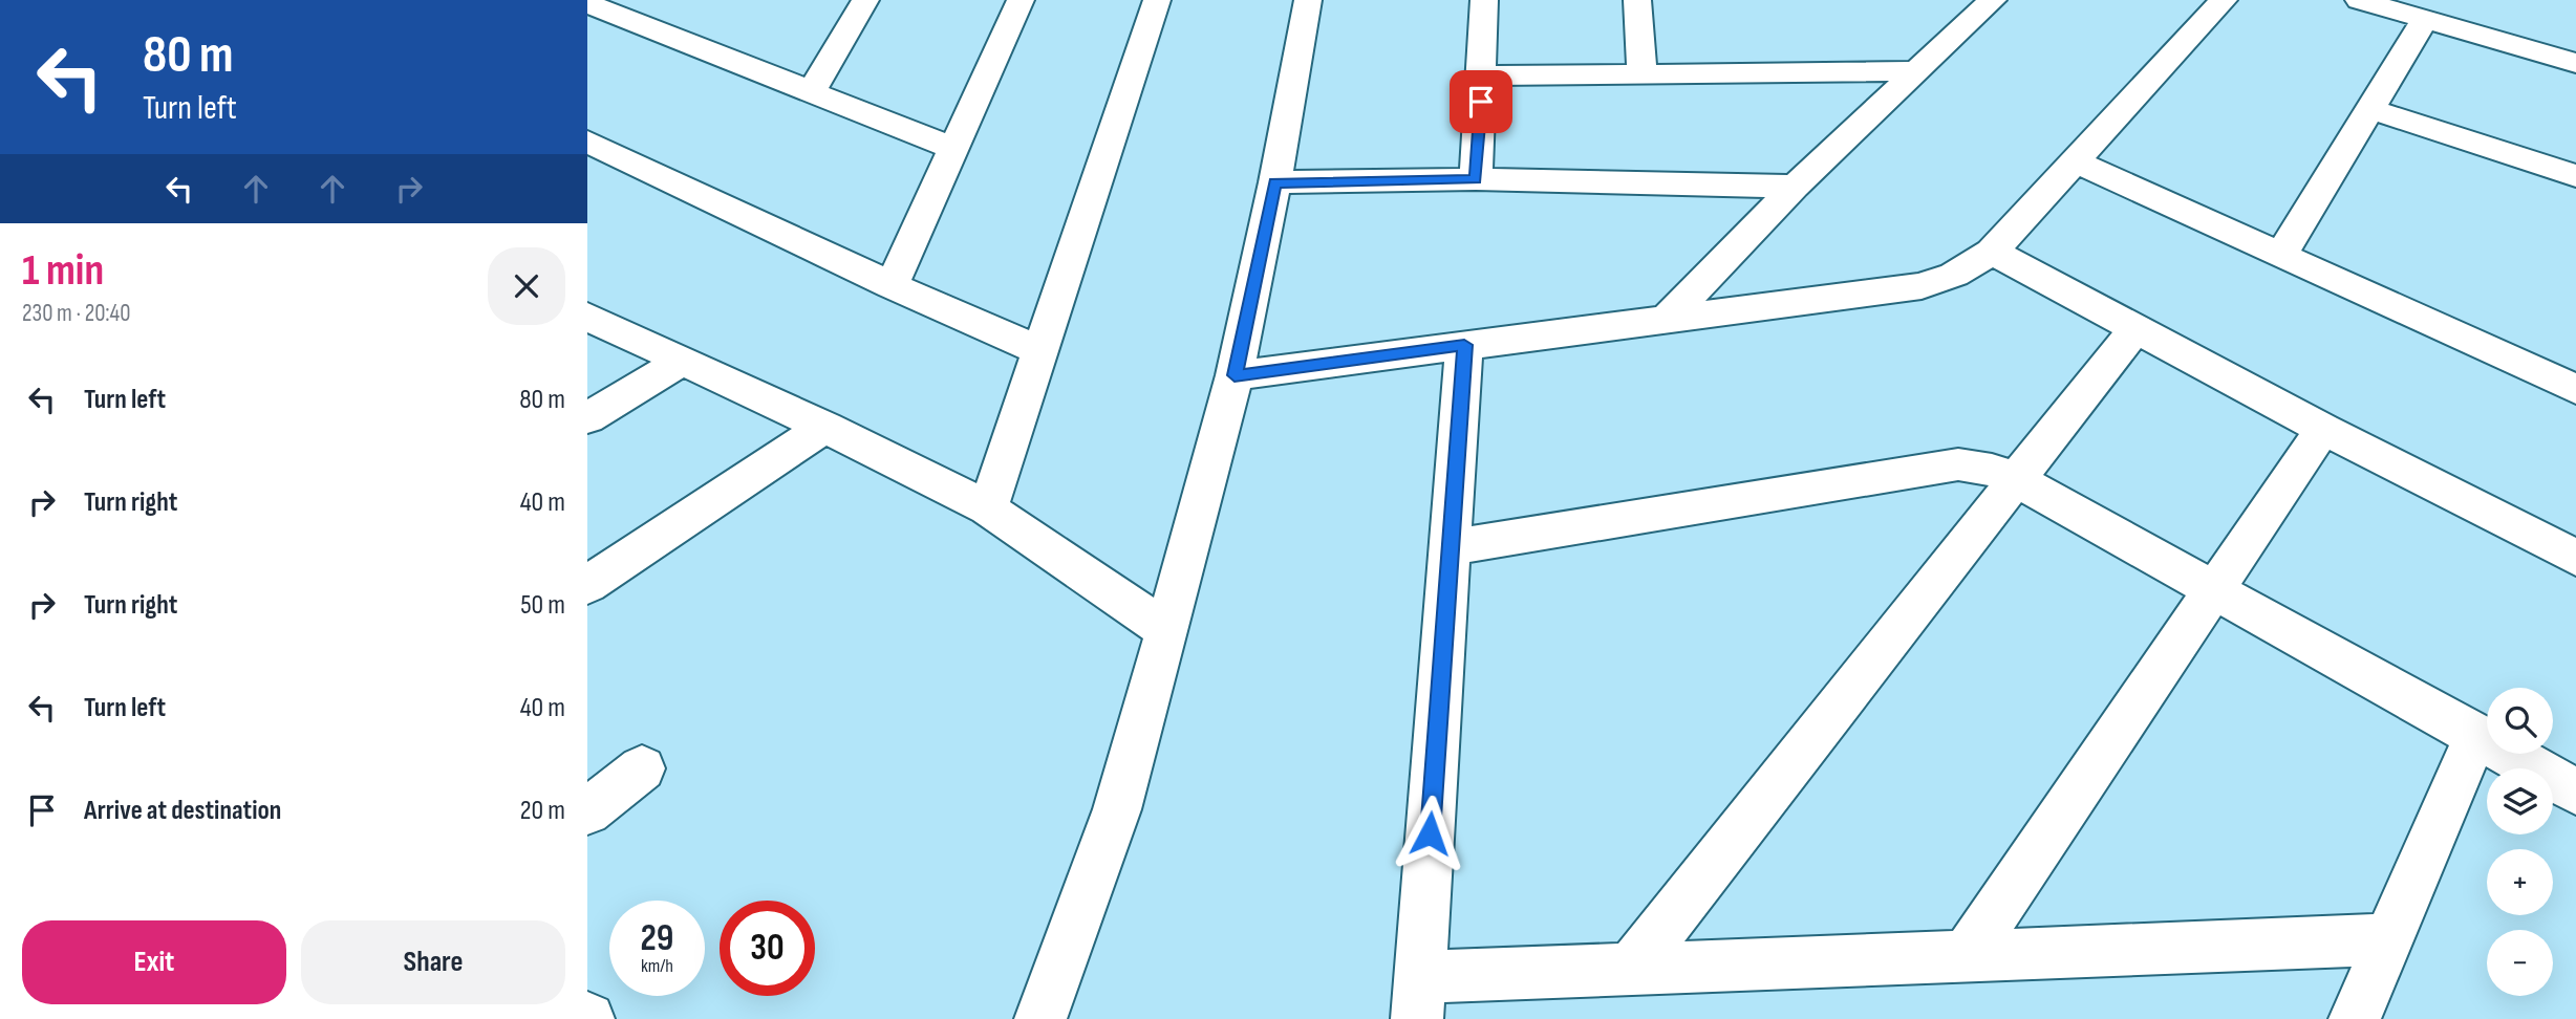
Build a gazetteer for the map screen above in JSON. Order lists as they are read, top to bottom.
{
  "page": {
    "turn": ["80 m", "Turn left"],
    "heading": ["1 min", "230 m · 20:40"],
    "list": [
      {
        "name": "Turn left",
        "value": "80 m"
      },
      {
        "name": "Turn right",
        "value": "40 m"
      },
      {
        "name": "Turn right",
        "value": "50 m"
      },
      {
        "name": "Turn left",
        "value": "40 m"
      },
      {
        "name": "Arrive at destination",
        "value": "20 m"
      }
    ],
    "map_buttons": ["+", "−"],
    "speed": "29 km/h",
    "limit": "30",
    "buttons": ["Exit", "Share"]
  }
}
